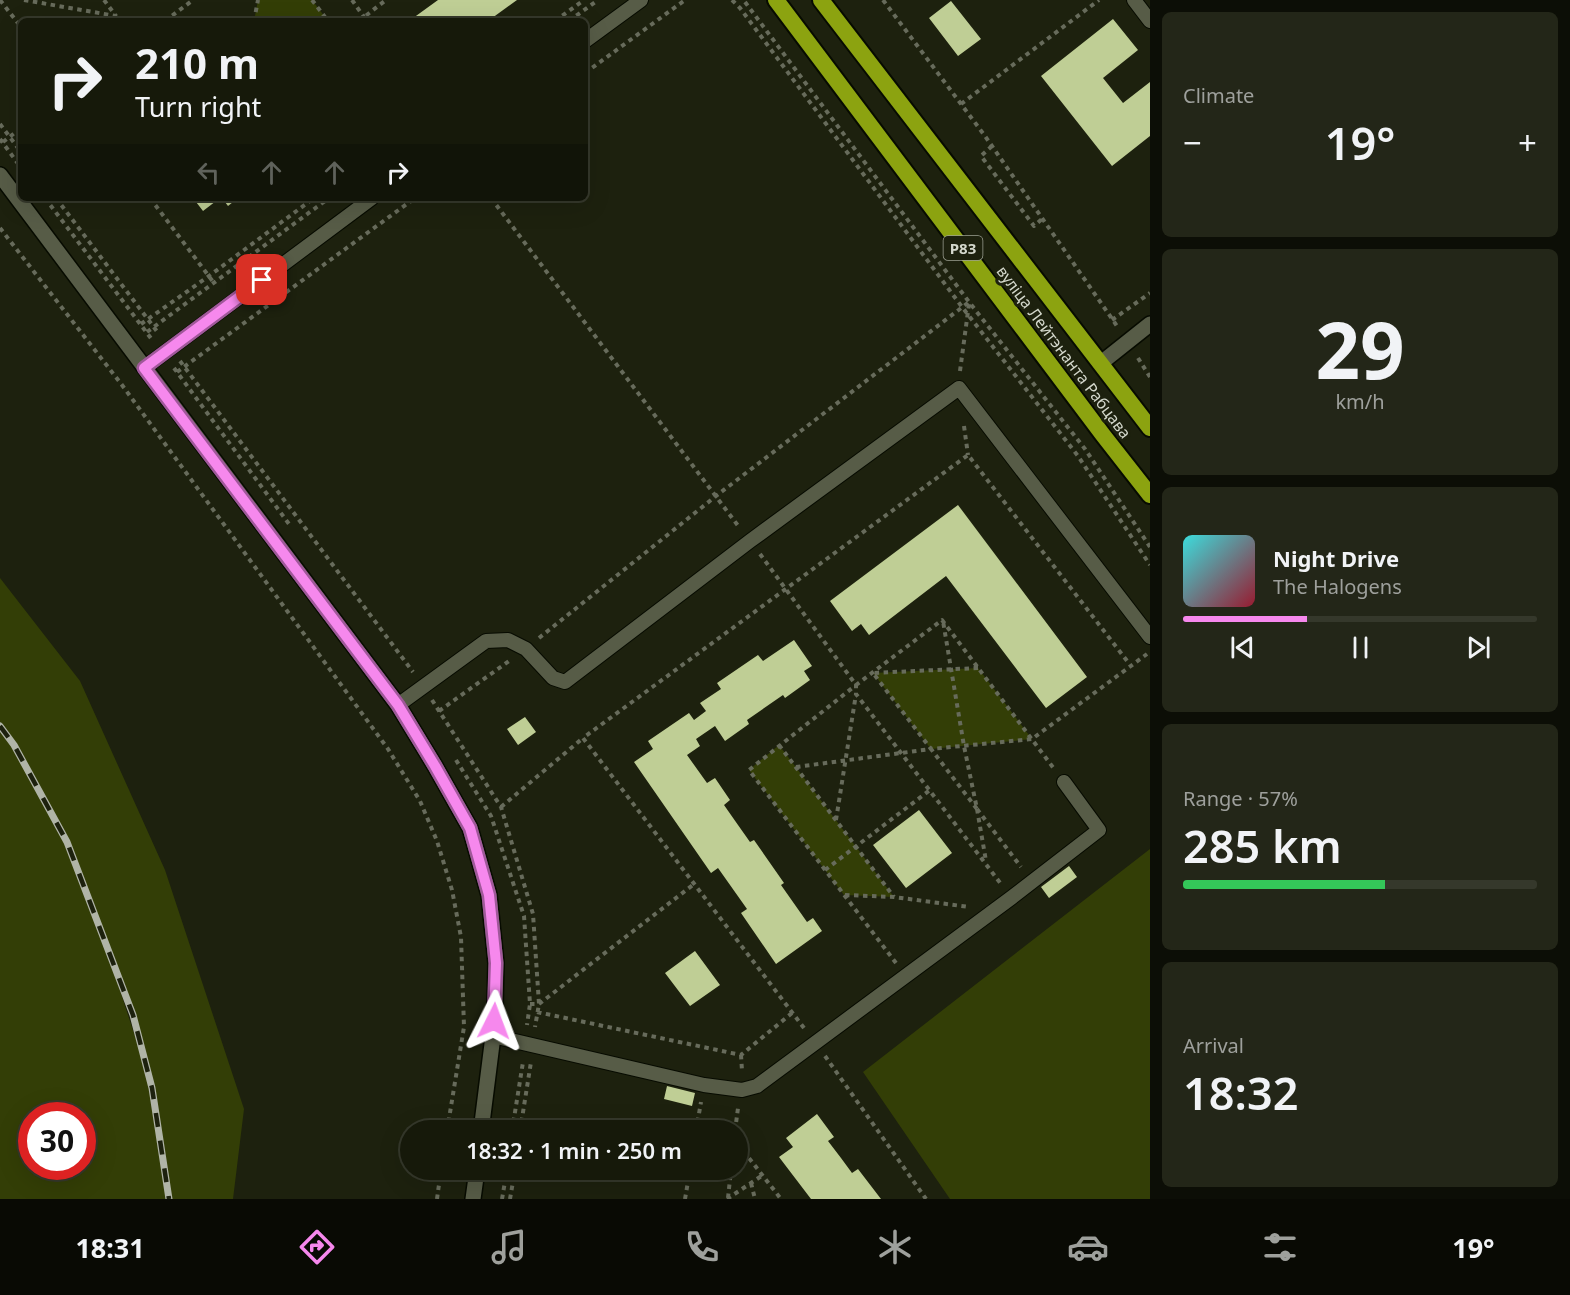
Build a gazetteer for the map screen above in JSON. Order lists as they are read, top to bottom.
{
  "streets": {
    "highway": ["Р83", "вуліца Лейтэнанта Рабцава"]
  },
  "page": {
    "tile": [
      "Climate",
      ["29", "km/h"],
      ["Range · 57%", "285 km"],
      ["Arrival", "18:32"]
    ],
    "turn": ["210 m", "Turn right"],
    "heat": ["−", "19°", "+"],
    "song": ["Night Drive", "The Halogens"],
    "limit": "30",
    "trip": "18:32 · 1 min · 250 m",
    "tabs": ["18:31", "19°"]
  }
}
